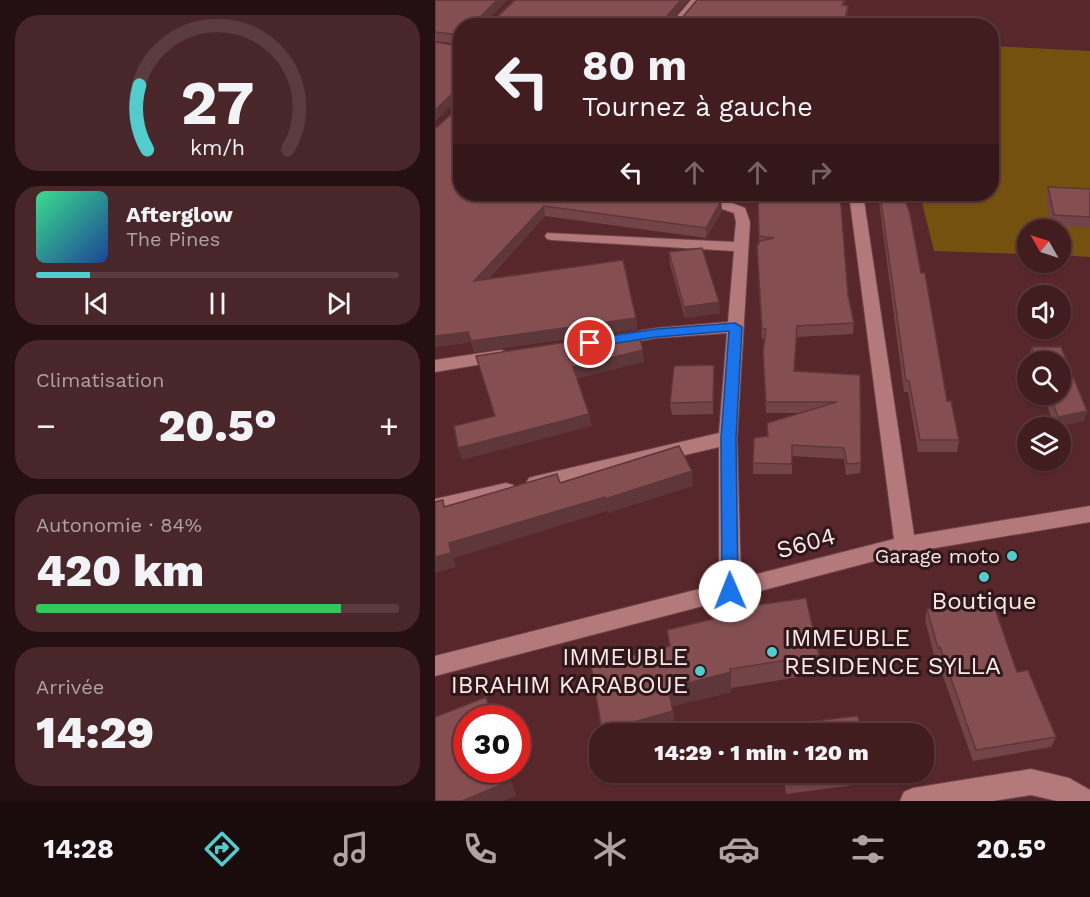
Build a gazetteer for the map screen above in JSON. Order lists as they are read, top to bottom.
{
  "streets": {
    "street": ["S604"]
  },
  "places": [
    "Garage moto",
    "Boutique",
    "IMMEUBLE RESIDENCE SYLLA",
    "IMMEUBLE IBRAHIM KARABOUE"
  ],
  "north": "top left",
  "page": {
    "turn": ["80 m", "Tournez à gauche"],
    "song": ["Afterglow", "The Pines"],
    "tile": [
      "Climatisation",
      ["Autonomie · 84%", "420 km"],
      ["Arrivée", "14:29"]
    ],
    "heat": ["−", "20.5°", "+"],
    "limit": "30",
    "trip": "14:29 · 1 min · 120 m",
    "tabs": ["14:28", "20.5°"],
    "gauge": ["27", "km/h"]
  }
}
